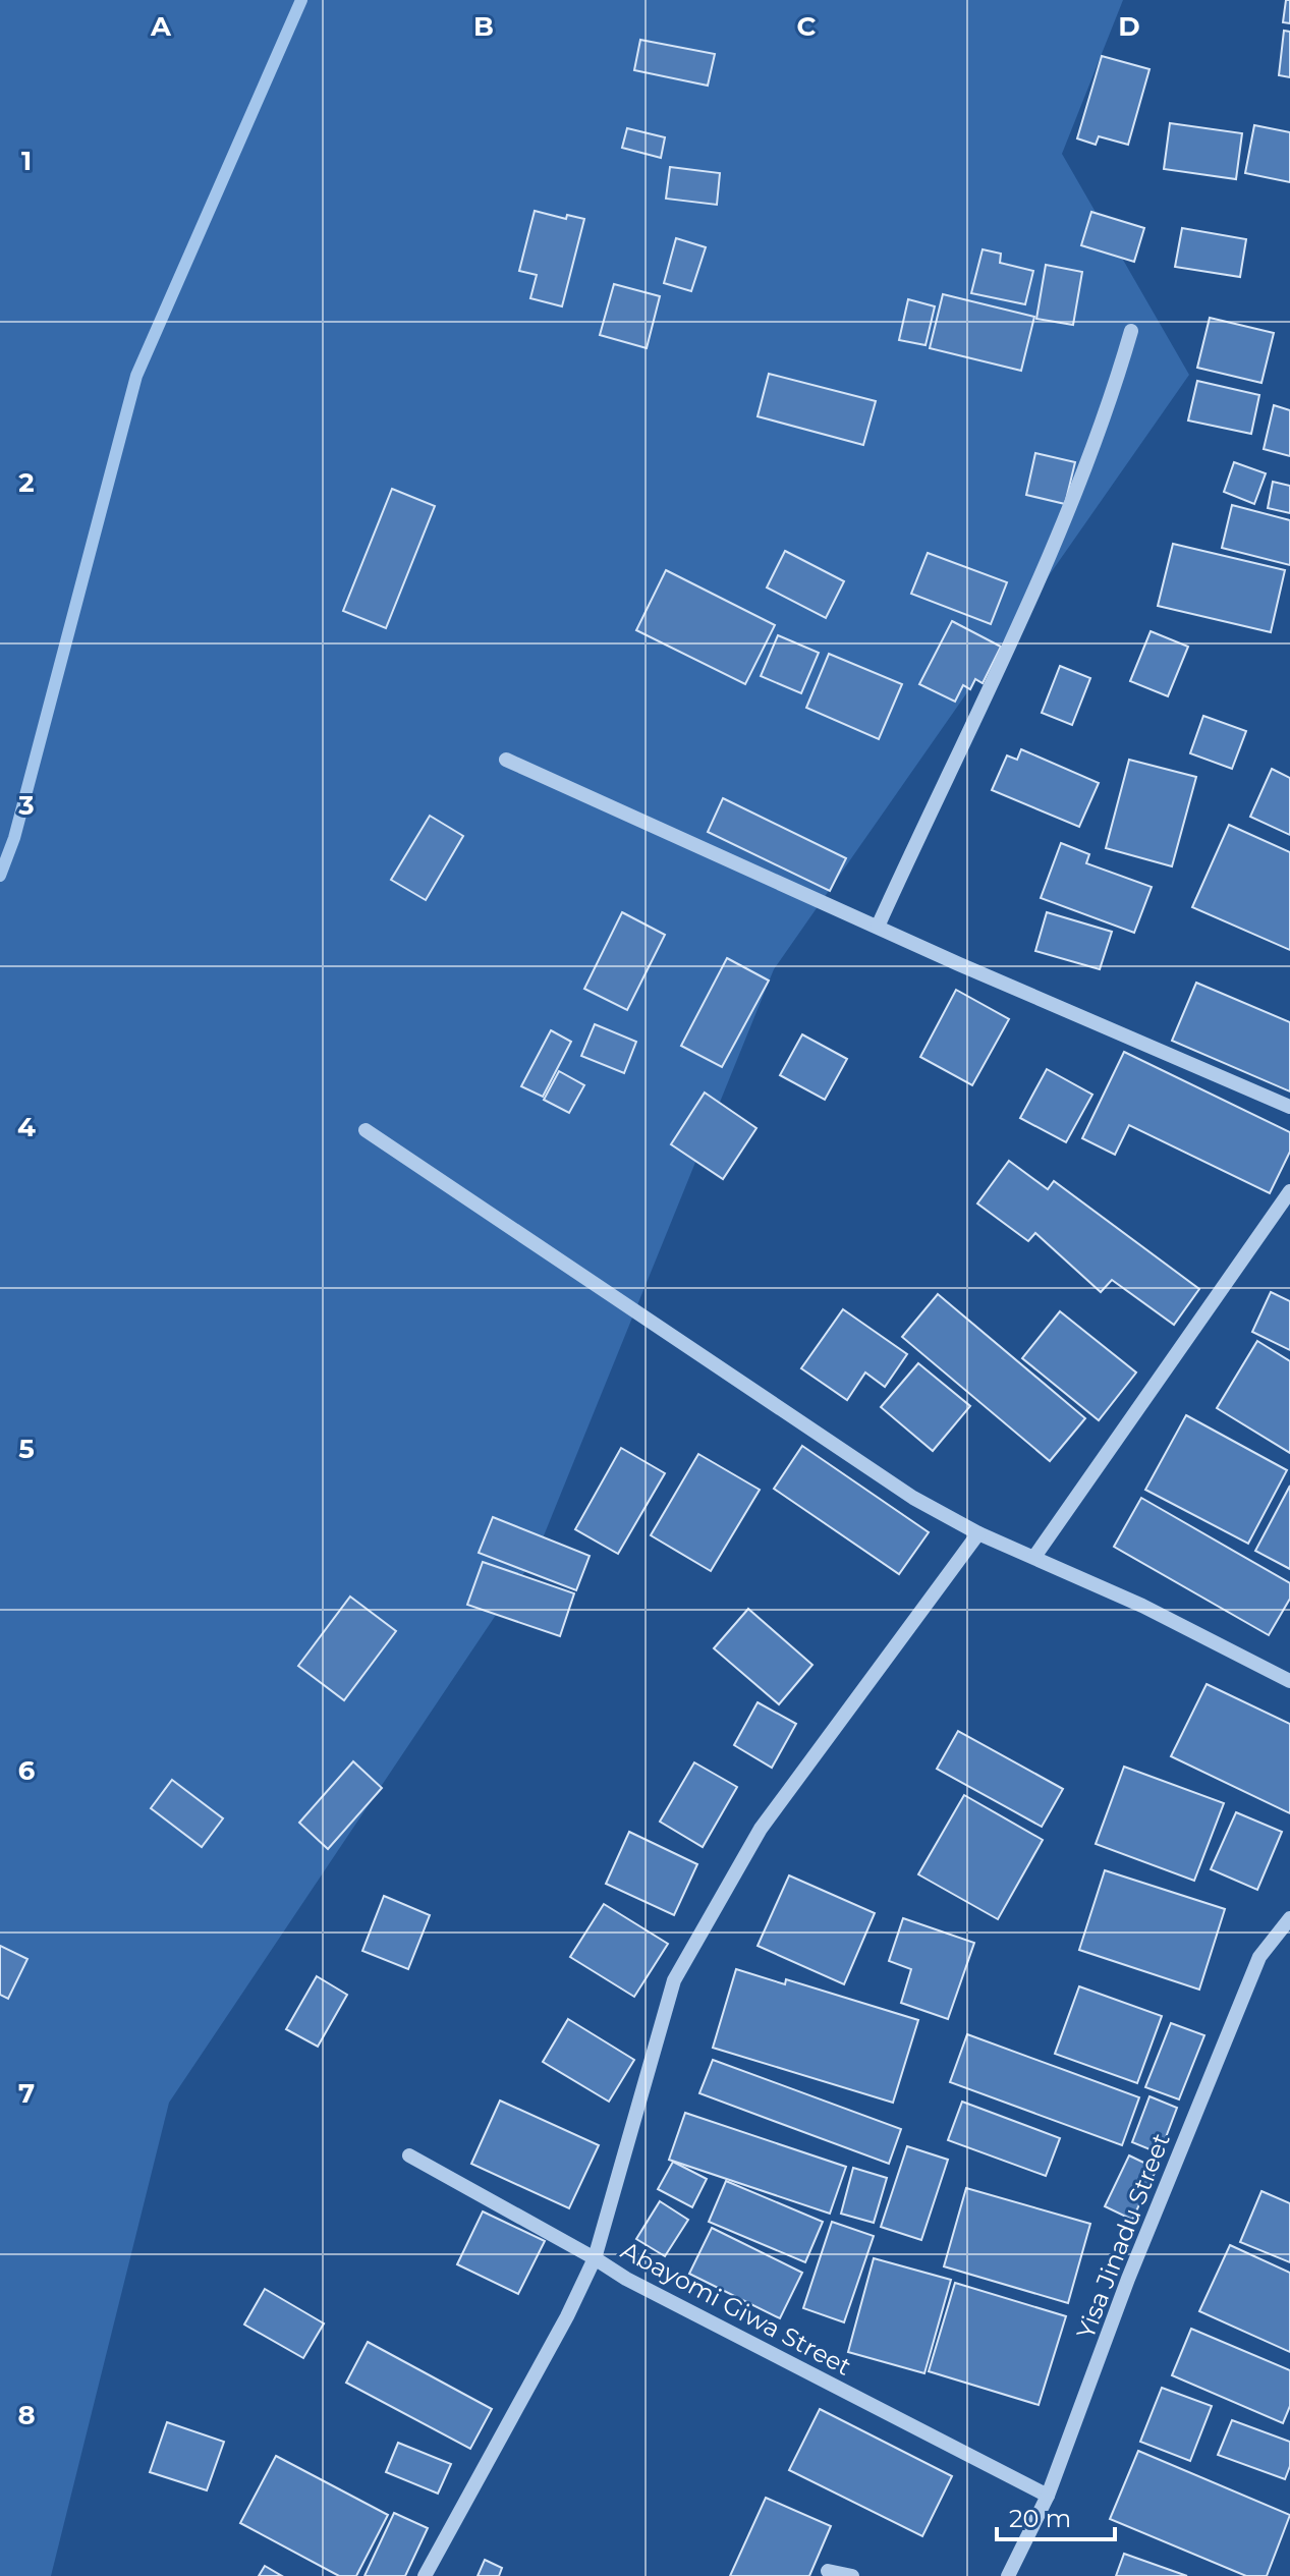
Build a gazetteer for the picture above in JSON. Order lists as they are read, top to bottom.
{
  "streets": {
    "street": ["Yisa Jinadu Street", "Abayomi Giwa Street"]
  },
  "crossings": [
    ["Yisa Jinadu Street", "Abayomi Giwa Street"]
  ],
  "scale_bar": "20 m",
  "grid": {
    "columns": [
      "A",
      "B",
      "C",
      "D"
    ],
    "rows": [
      "1",
      "2",
      "3",
      "4",
      "5",
      "6",
      "7",
      "8"
    ]
  }
}
